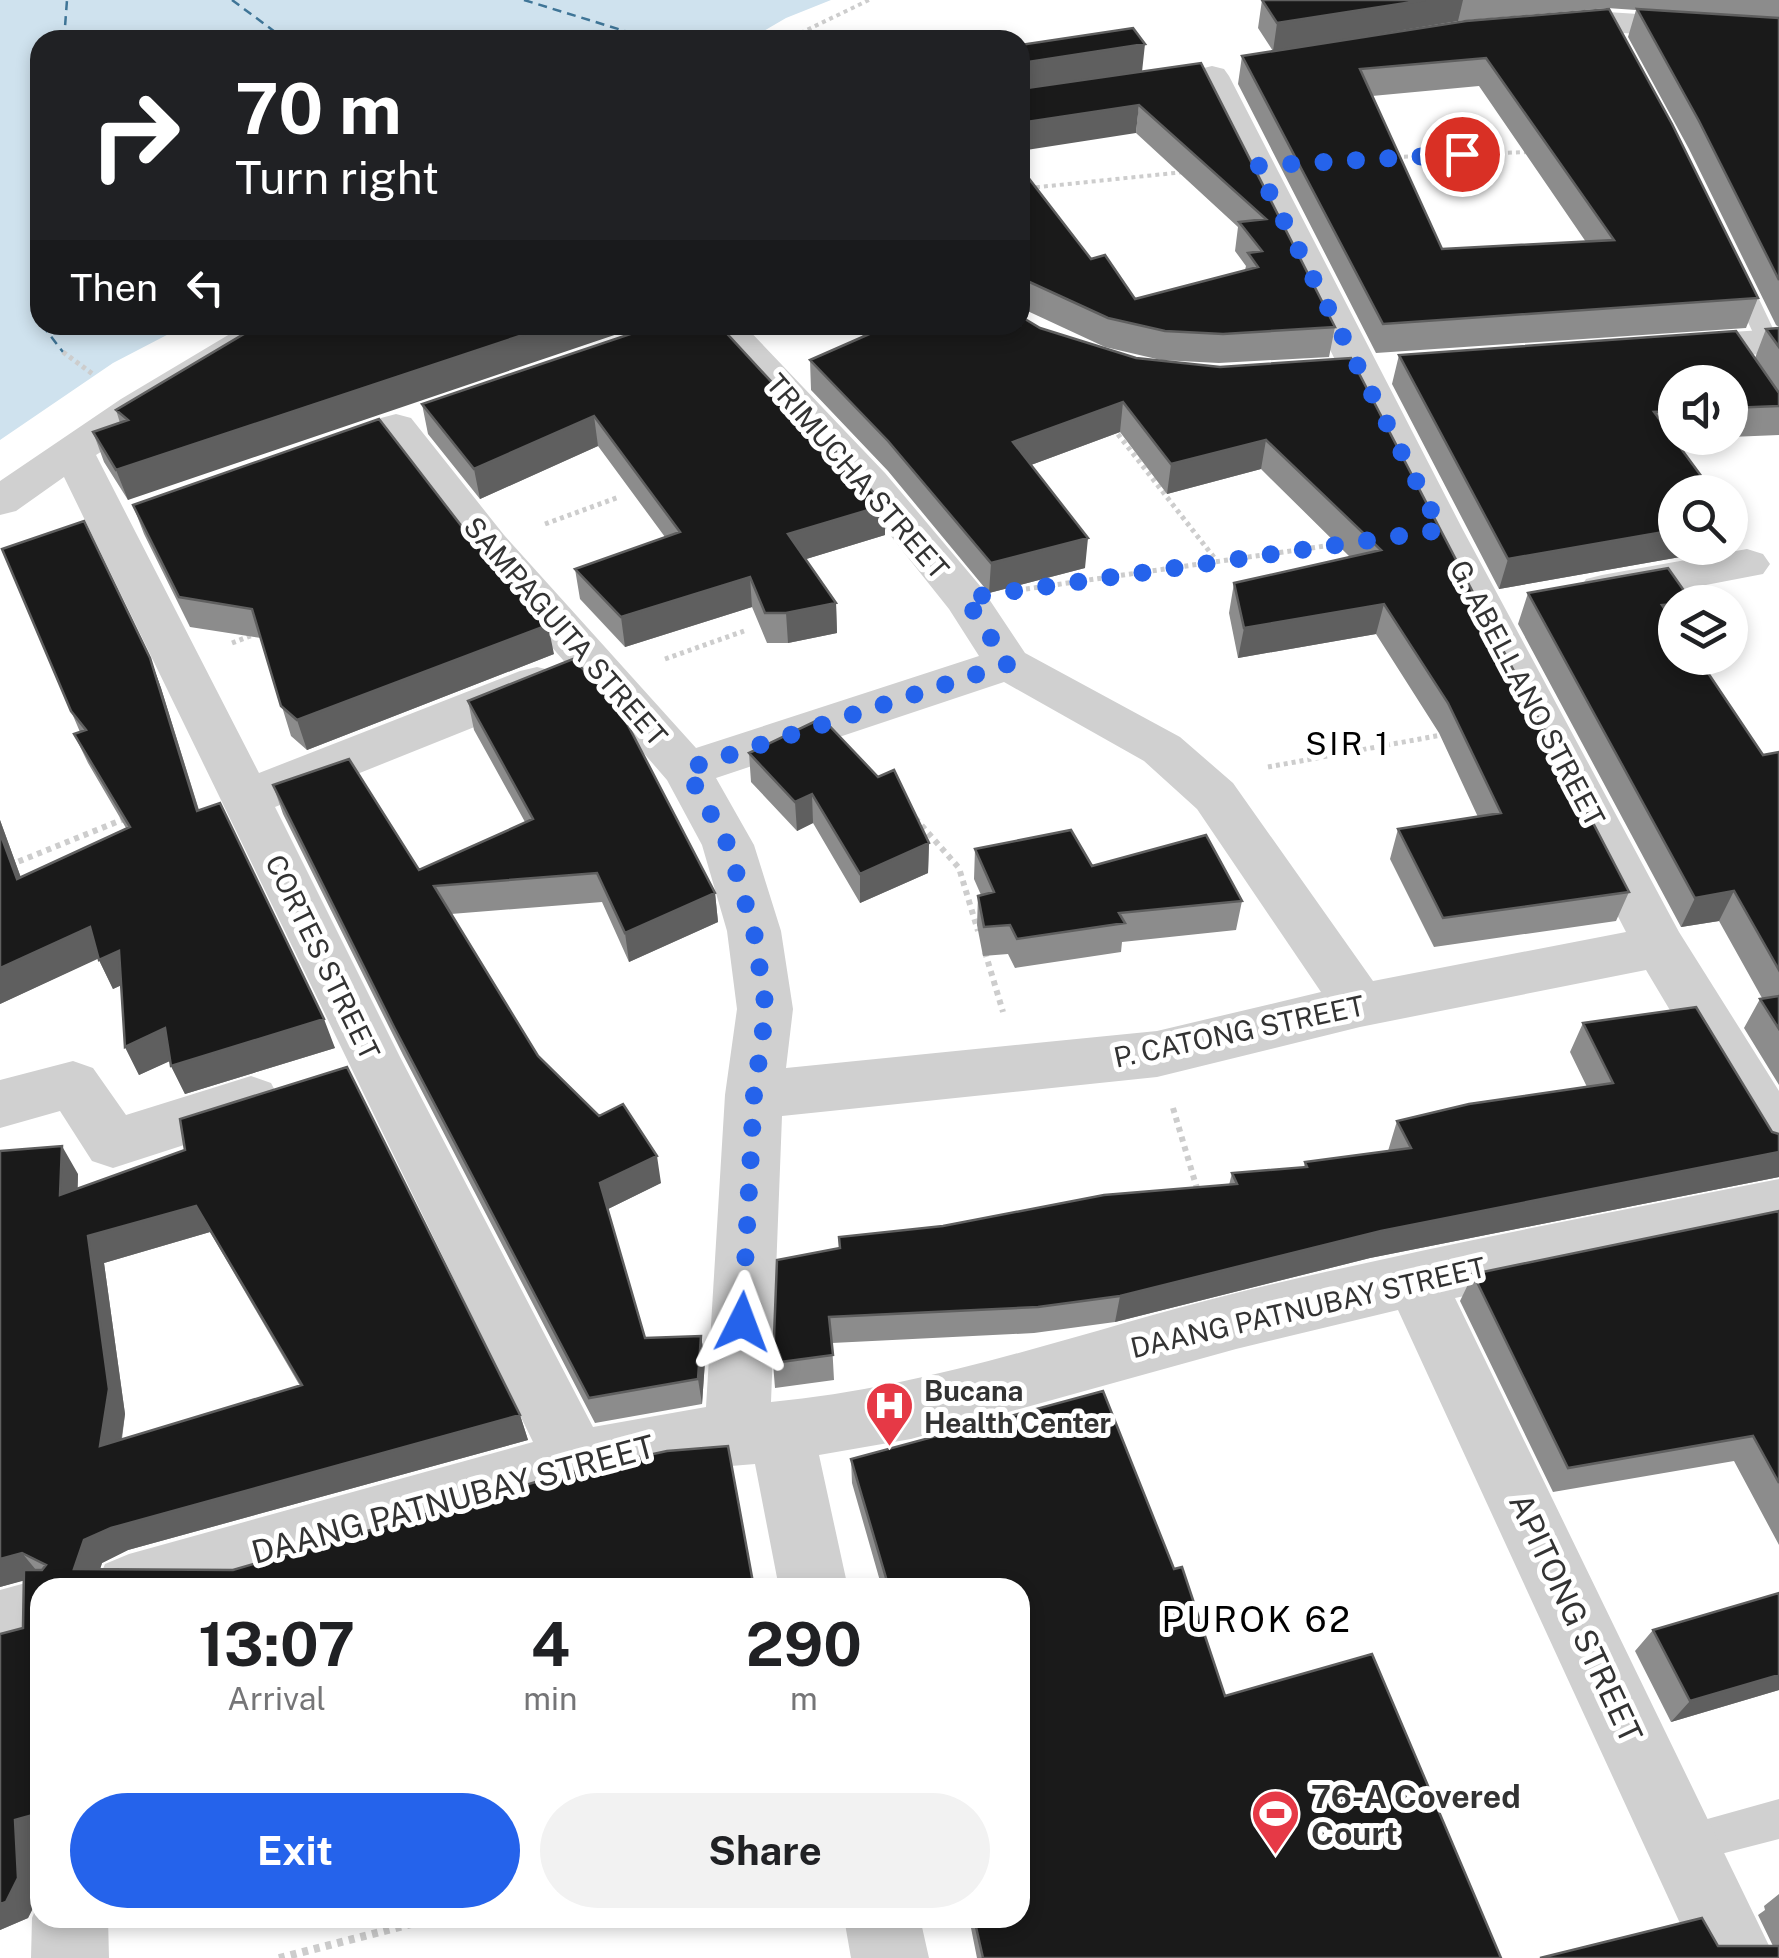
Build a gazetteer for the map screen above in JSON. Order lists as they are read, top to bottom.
{
  "streets": {
    "street": [
      "TRIMUCHA STREET",
      "SAMPAGUITA STREET",
      "G. ABELLANO STREET",
      "CORTES STREET",
      "P. CATONG STREET",
      "DAANG PATNUBAY STREET",
      "APITONG STREET"
    ]
  },
  "crossings": [
    ["TRIMUCHA STREET", "P. CATONG STREET"],
    ["SAMPAGUITA STREET", "P. CATONG STREET"],
    ["SAMPAGUITA STREET", "DAANG PATNUBAY STREET"],
    ["G. ABELLANO STREET", "P. CATONG STREET"],
    ["CORTES STREET", "DAANG PATNUBAY STREET"],
    ["DAANG PATNUBAY STREET", "APITONG STREET"]
  ],
  "districts": ["SIR 1", "PUROK 62"],
  "places": {
    "hospital": ["Bucana Health Center"],
    "sports": ["76-A Covered Court"]
  },
  "page": {
    "turn": ["70 m", "Turn right"],
    "then": "Then",
    "eta": [
      "13:07",
      "Arrival",
      "4",
      "min",
      "290",
      "m"
    ],
    "buttons": ["Exit", "Share"]
  }
}
